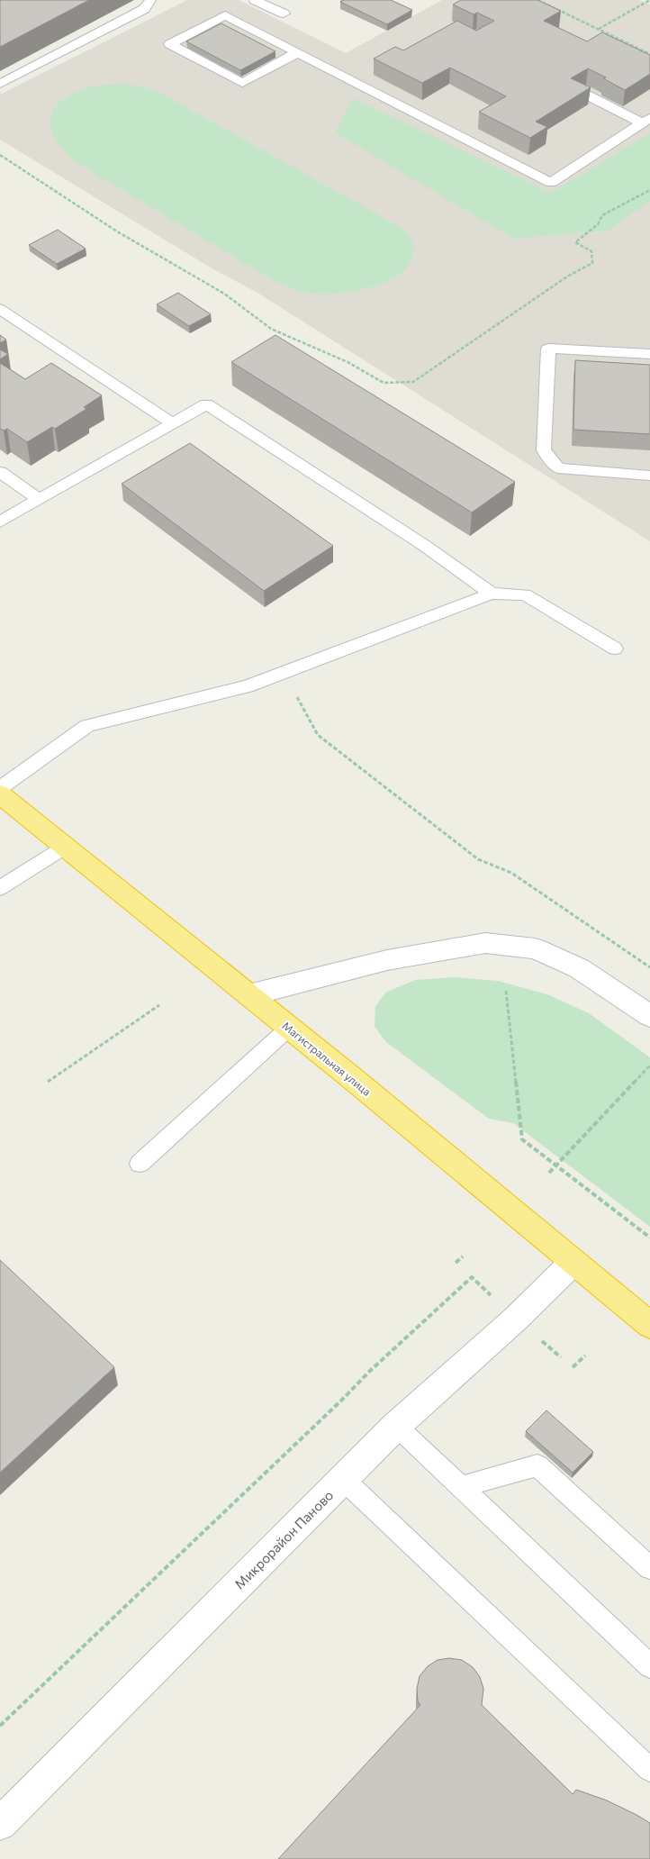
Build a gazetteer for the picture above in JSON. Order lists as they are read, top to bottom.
{
  "streets": {
    "highway": ["Магистральная улица"],
    "street": ["Микрорайон Паново"]
  },
  "crossings": [
    ["Магистральная улица", "Микрорайон Паново"]
  ]
}
